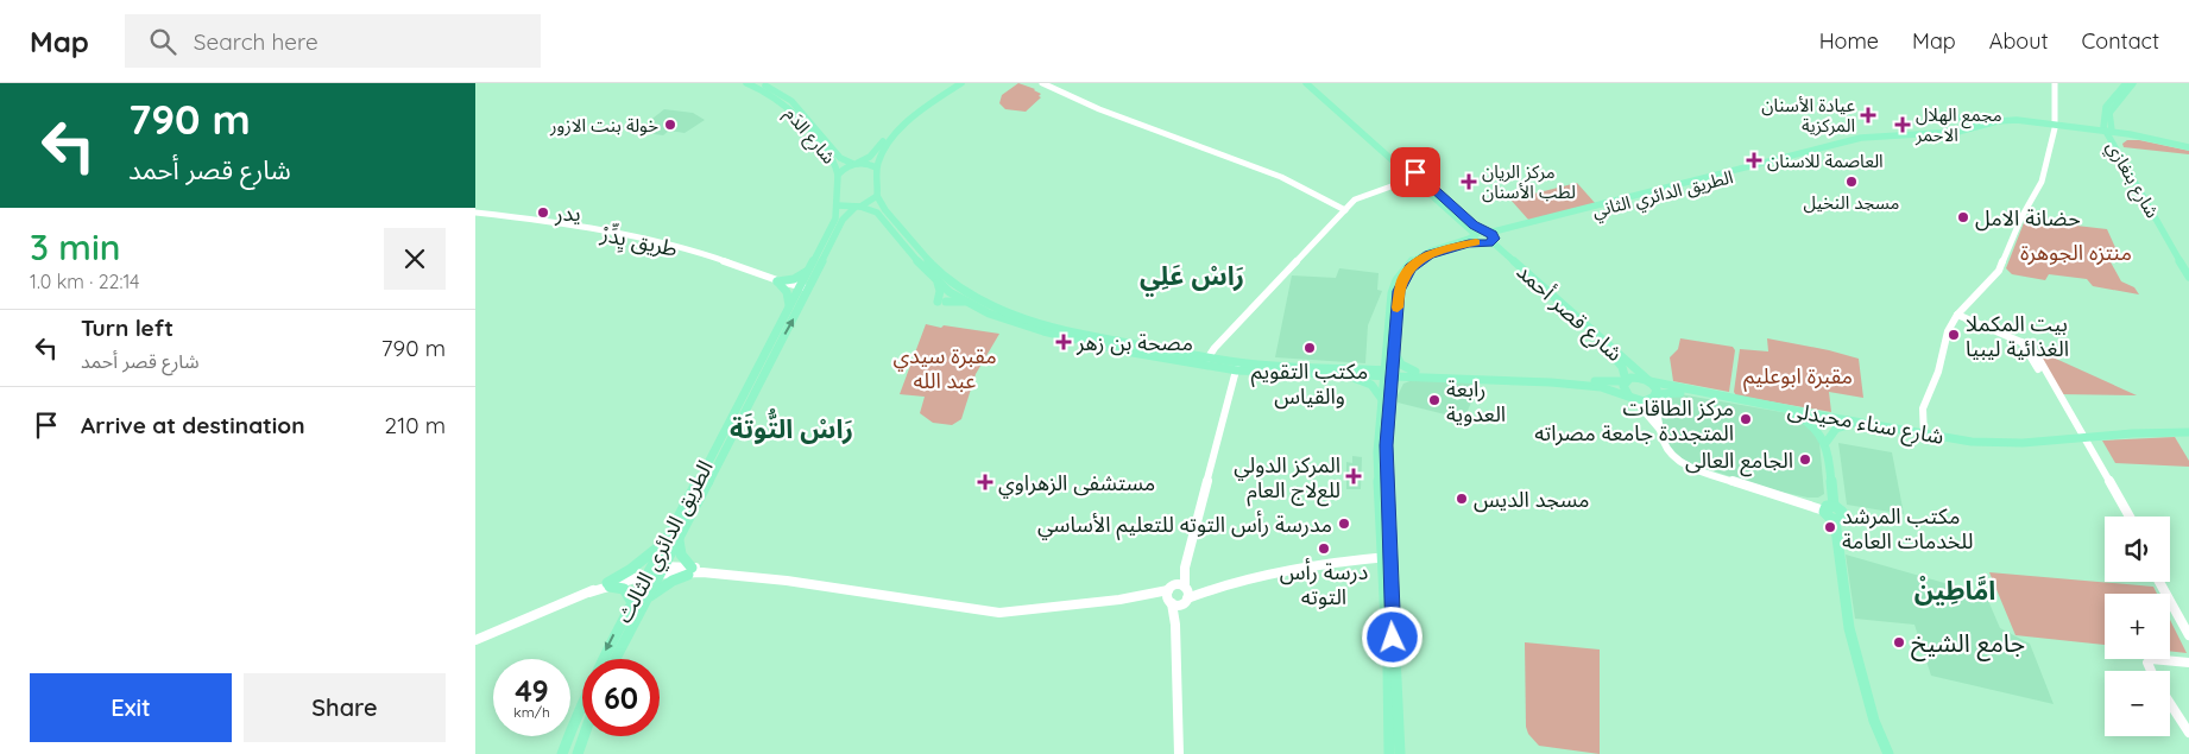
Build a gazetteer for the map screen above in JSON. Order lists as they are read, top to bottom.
{
  "streets": {
    "main road": [
      "شارع الدَم",
      "شارع بنغازي",
      "الطريق الدائري الثاني",
      "شارع قصر أحمد",
      "شارع سناء محيدلى",
      "الطريق الدائري الثالث"
    ],
    "street": ["طريق يِدِّرْ"]
  },
  "crossings": [
    ["شارع الدَم", "الطريق الدائري الثالث"],
    ["شارع بنغازي", "الطريق الدائري الثاني"],
    ["الطريق الدائري الثاني", "شارع قصر أحمد"],
    ["طريق يِدِّرْ", "الطريق الدائري الثالث"],
    ["شارع قصر أحمد", "شارع سناء محيدلى"]
  ],
  "districts": ["رَاسْ عَلِي", "رَاسْ التُّوتَة", "امَّاطِينْ"],
  "parks": ["منتزه الجوهرة", "مقبرة سيدي عبد الله", "مقبرة ابوعليم"],
  "places": {
    "health": [
      "عيادة الأسنان المركزية",
      "مجمع الهلال الاحمر",
      "العاصمة للاسنان",
      "مركز الريان لطب الأسنان",
      "مصحة بن زهر",
      "المركز الدولي للعﻻج العام",
      "مستشفى الزهراوي"
    ],
    "other": [
      "خولة بنت الازور",
      "مسجد النخيل",
      "يدر",
      "حضانة الامل",
      "بيت المكملا الغذائية ليبيا",
      "مكتب التقويم والقياس",
      "رابعة العدوية",
      "مركز الطاقات المتجددة جامعة مصراته",
      "الجامع العالى",
      "مسجد الديس",
      "مدرسة رأس التوته للتعليم الأساسي",
      "مكتب المرشد للخدمات العامة",
      "درسة رأس التوته",
      "جامع الشيخ"
    ]
  },
  "page": {
    "header": "Map",
    "search": "Search here",
    "nav": [
      "Home",
      "Map",
      "About",
      "Contact"
    ],
    "turn": ["790 m", "شارع قصر أحمد"],
    "heading": ["3 min", "1.0 km · 22:14"],
    "list": [
      {
        "name": "Turn left",
        "note": "شارع قصر أحمد",
        "value": "790 m"
      },
      {
        "name": "Arrive at destination",
        "value": "210 m"
      }
    ],
    "map_buttons": ["+", "−"],
    "speed": "49 km/h",
    "limit": "60",
    "buttons": ["Exit", "Share"]
  }
}
